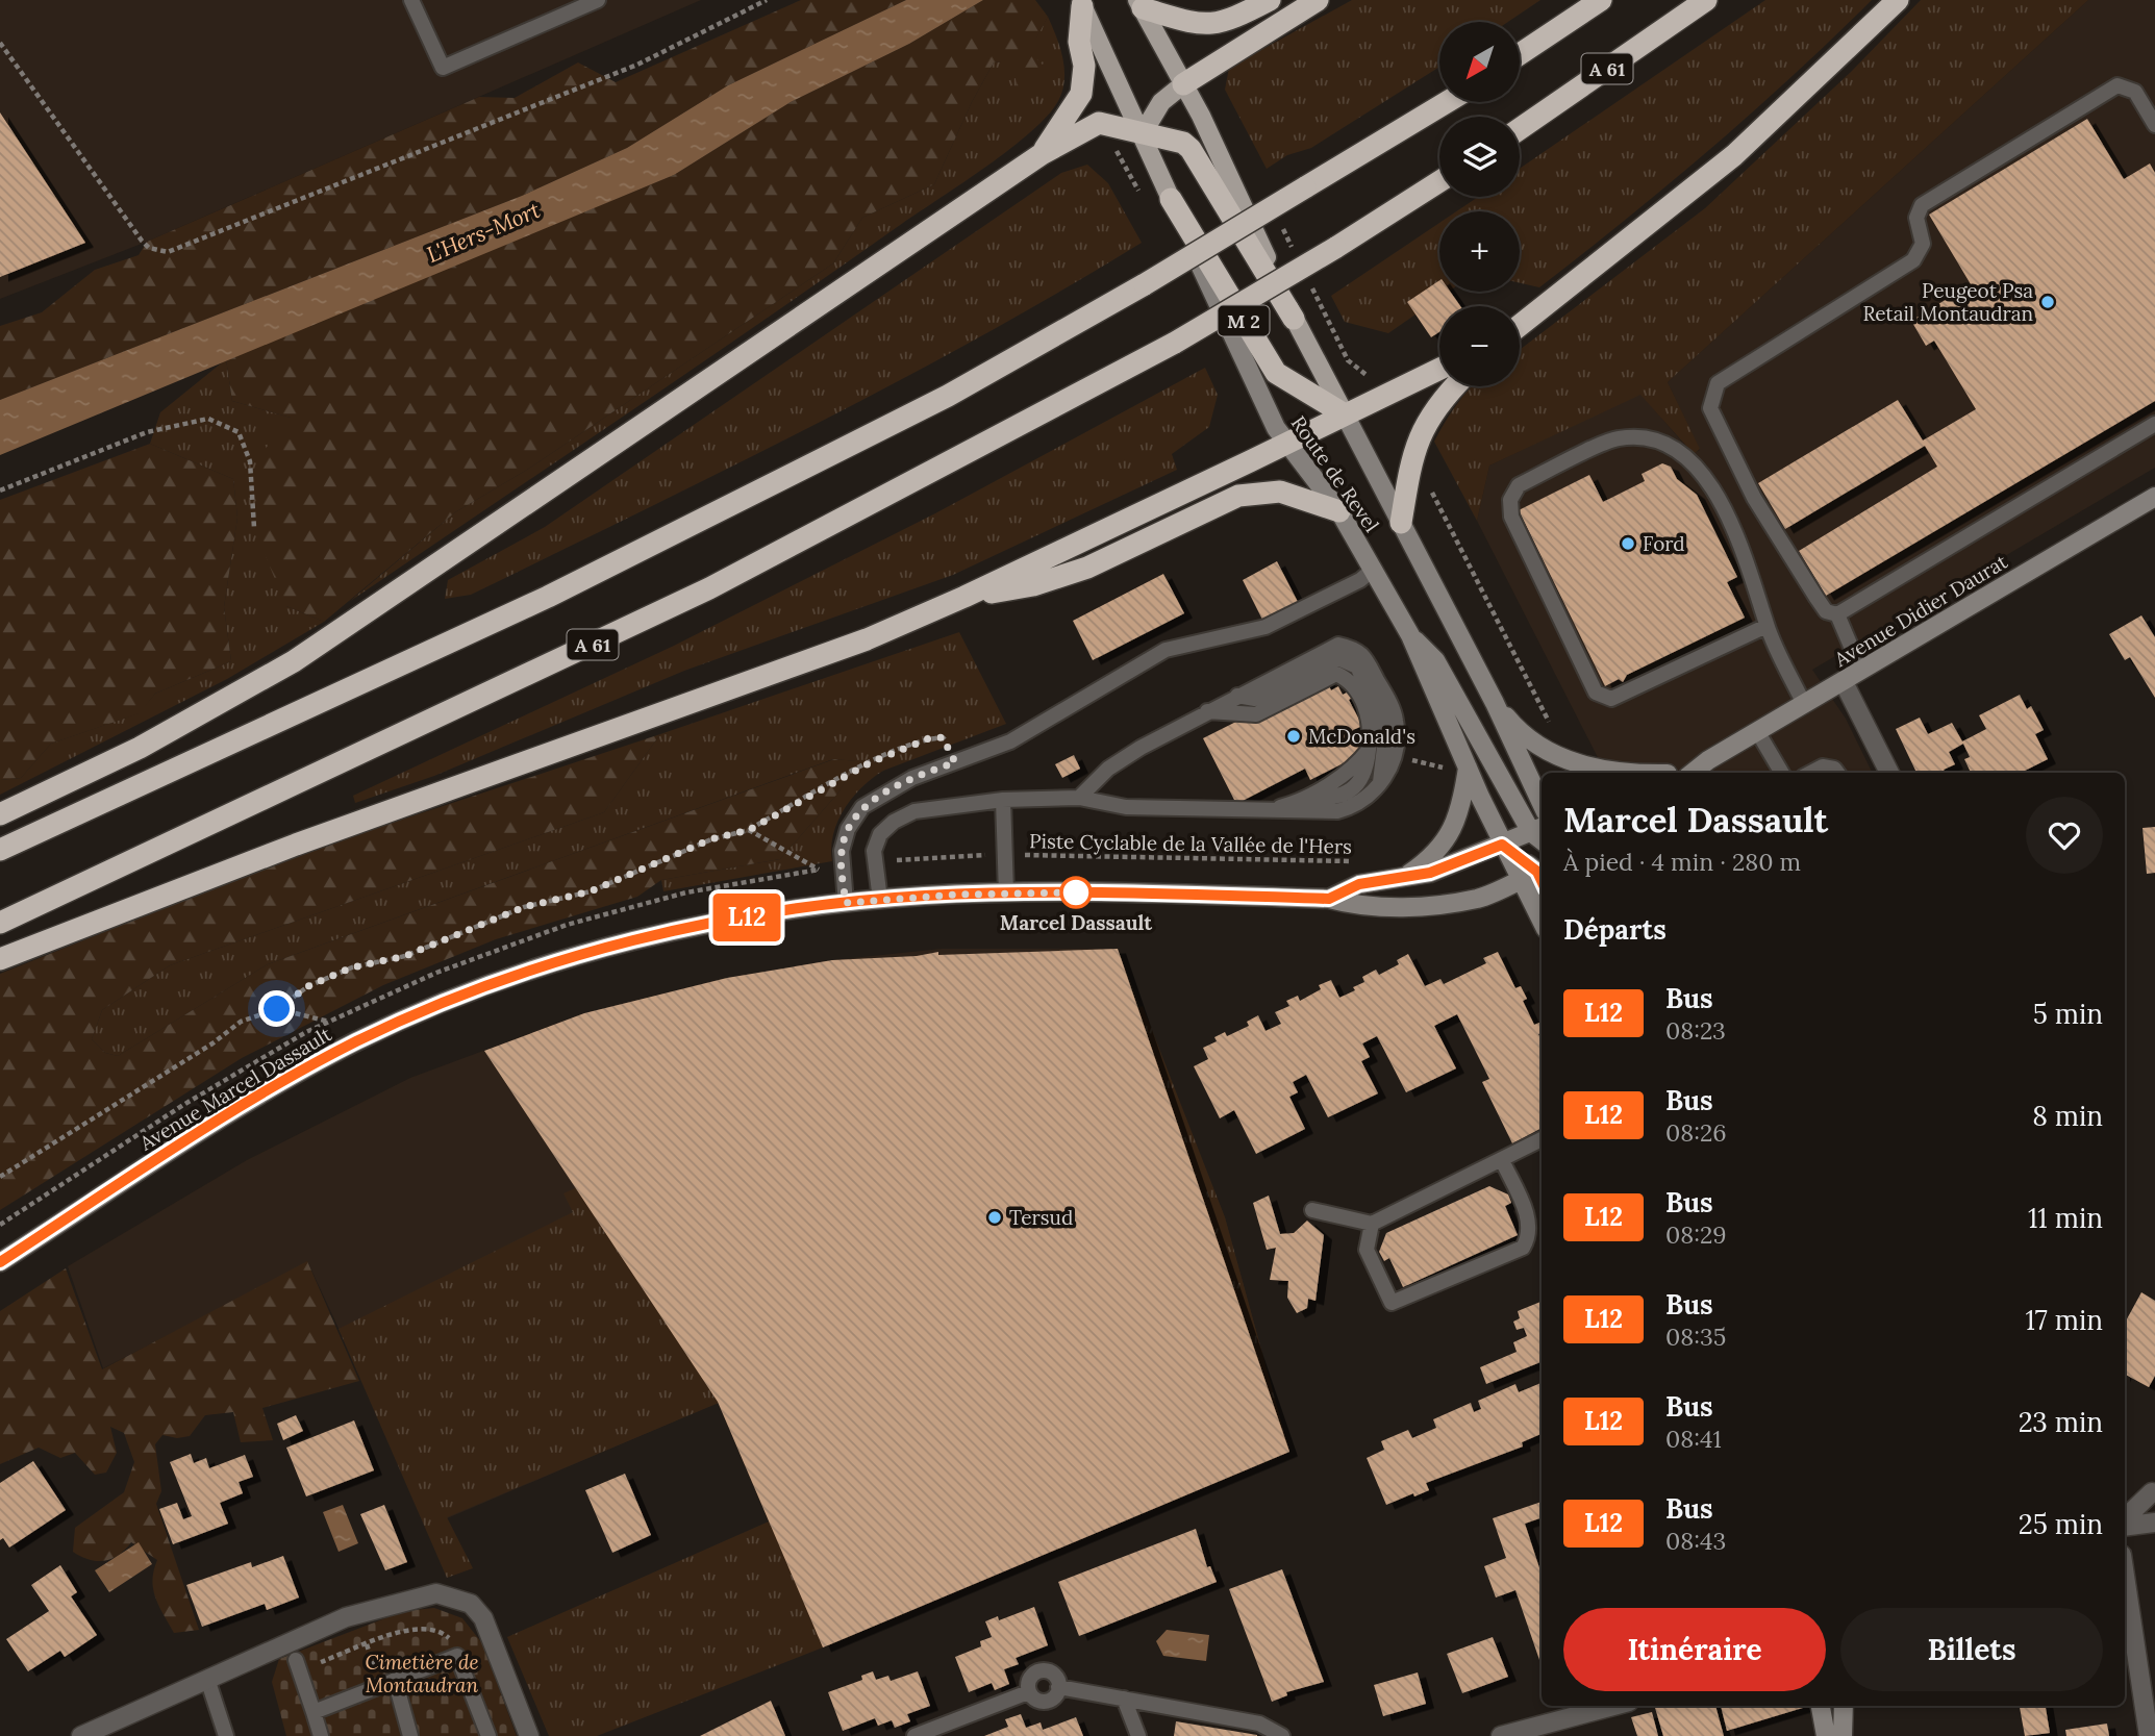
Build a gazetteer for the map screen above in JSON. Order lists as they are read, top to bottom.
{
  "streets": {
    "highway": ["A 61", "M 2"],
    "main road": ["Route de Revel", "Avenue Didier Daurat", "Avenue Marcel Dassault"],
    "path": ["Piste Cyclable de la Vallée de l'Hers"]
  },
  "crossings": [
    ["M 2", "Route de Revel"],
    ["M 2", "Avenue Marcel Dassault"],
    ["Route de Revel", "Avenue Didier Daurat"],
    ["Route de Revel", "Avenue Marcel Dassault"]
  ],
  "water": ["L'Hers-Mort"],
  "parks": ["Cimetière de Montaudran"],
  "places": [
    "Peugeot Psa Retail Montaudran",
    "Ford",
    "McDonald's",
    "Marcel Dassault",
    "Tersud"
  ],
  "lines": ["bus line L12"],
  "north": "bottom left",
  "page": {
    "on_map": "L12",
    "map_buttons": ["+", "−"],
    "heading": [
      ["Marcel Dassault", "À pied · 4 min · 280 m"],
      "Départs"
    ],
    "list": [
      {
        "mark": "L12",
        "name": "Bus",
        "note": "08:23",
        "value": "5 min"
      },
      {
        "mark": "L12",
        "name": "Bus",
        "note": "08:26",
        "value": "8 min"
      },
      {
        "mark": "L12",
        "name": "Bus",
        "note": "08:29",
        "value": "11 min"
      },
      {
        "mark": "L12",
        "name": "Bus",
        "note": "08:35",
        "value": "17 min"
      },
      {
        "mark": "L12",
        "name": "Bus",
        "note": "08:41",
        "value": "23 min"
      },
      {
        "mark": "L12",
        "name": "Bus",
        "note": "08:43",
        "value": "25 min"
      }
    ],
    "buttons": ["Itinéraire", "Billets"]
  }
}
